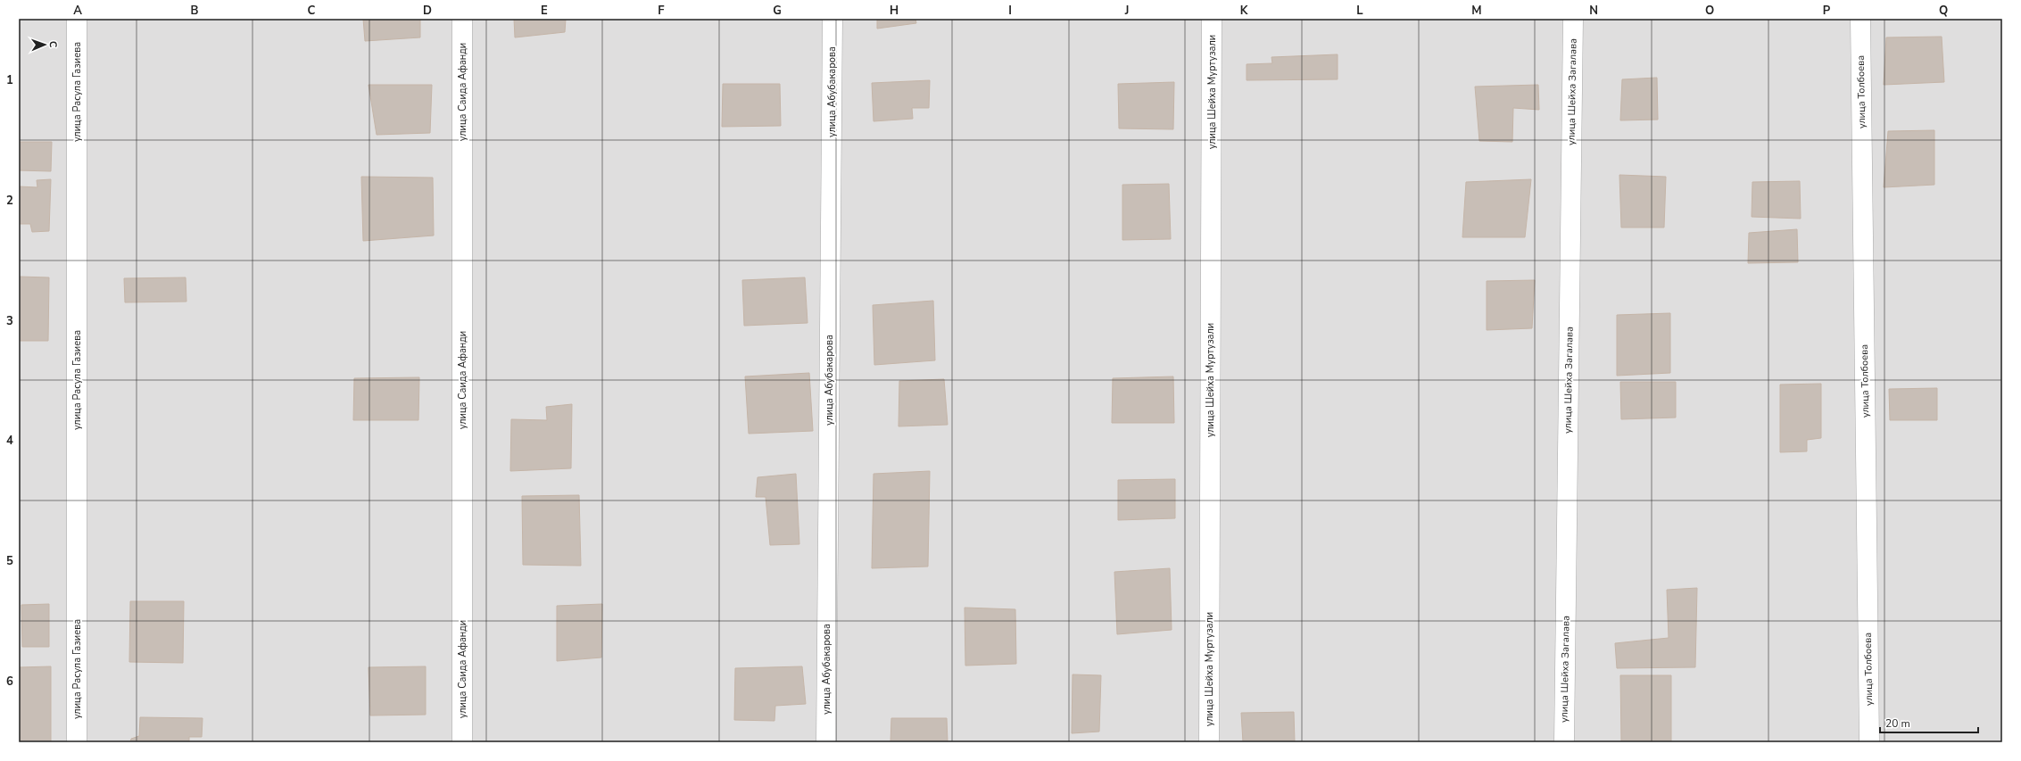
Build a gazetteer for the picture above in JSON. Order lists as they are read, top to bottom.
{
  "streets": {
    "street": [
      "улица Расула Газиева",
      "улица Саида Афанди",
      "улица Абубакарова",
      "улица Шейха Муртузали",
      "улица Шейха Загалава",
      "улица Толбоева"
    ]
  },
  "scale_bar": "20 m",
  "north": "right",
  "grid": {
    "columns": [
      "A",
      "B",
      "C",
      "D",
      "E",
      "F",
      "G",
      "H",
      "I",
      "J",
      "K",
      "L",
      "M",
      "N",
      "O",
      "P",
      "Q"
    ],
    "rows": [
      "1",
      "2",
      "3",
      "4",
      "5",
      "6"
    ]
  }
}
